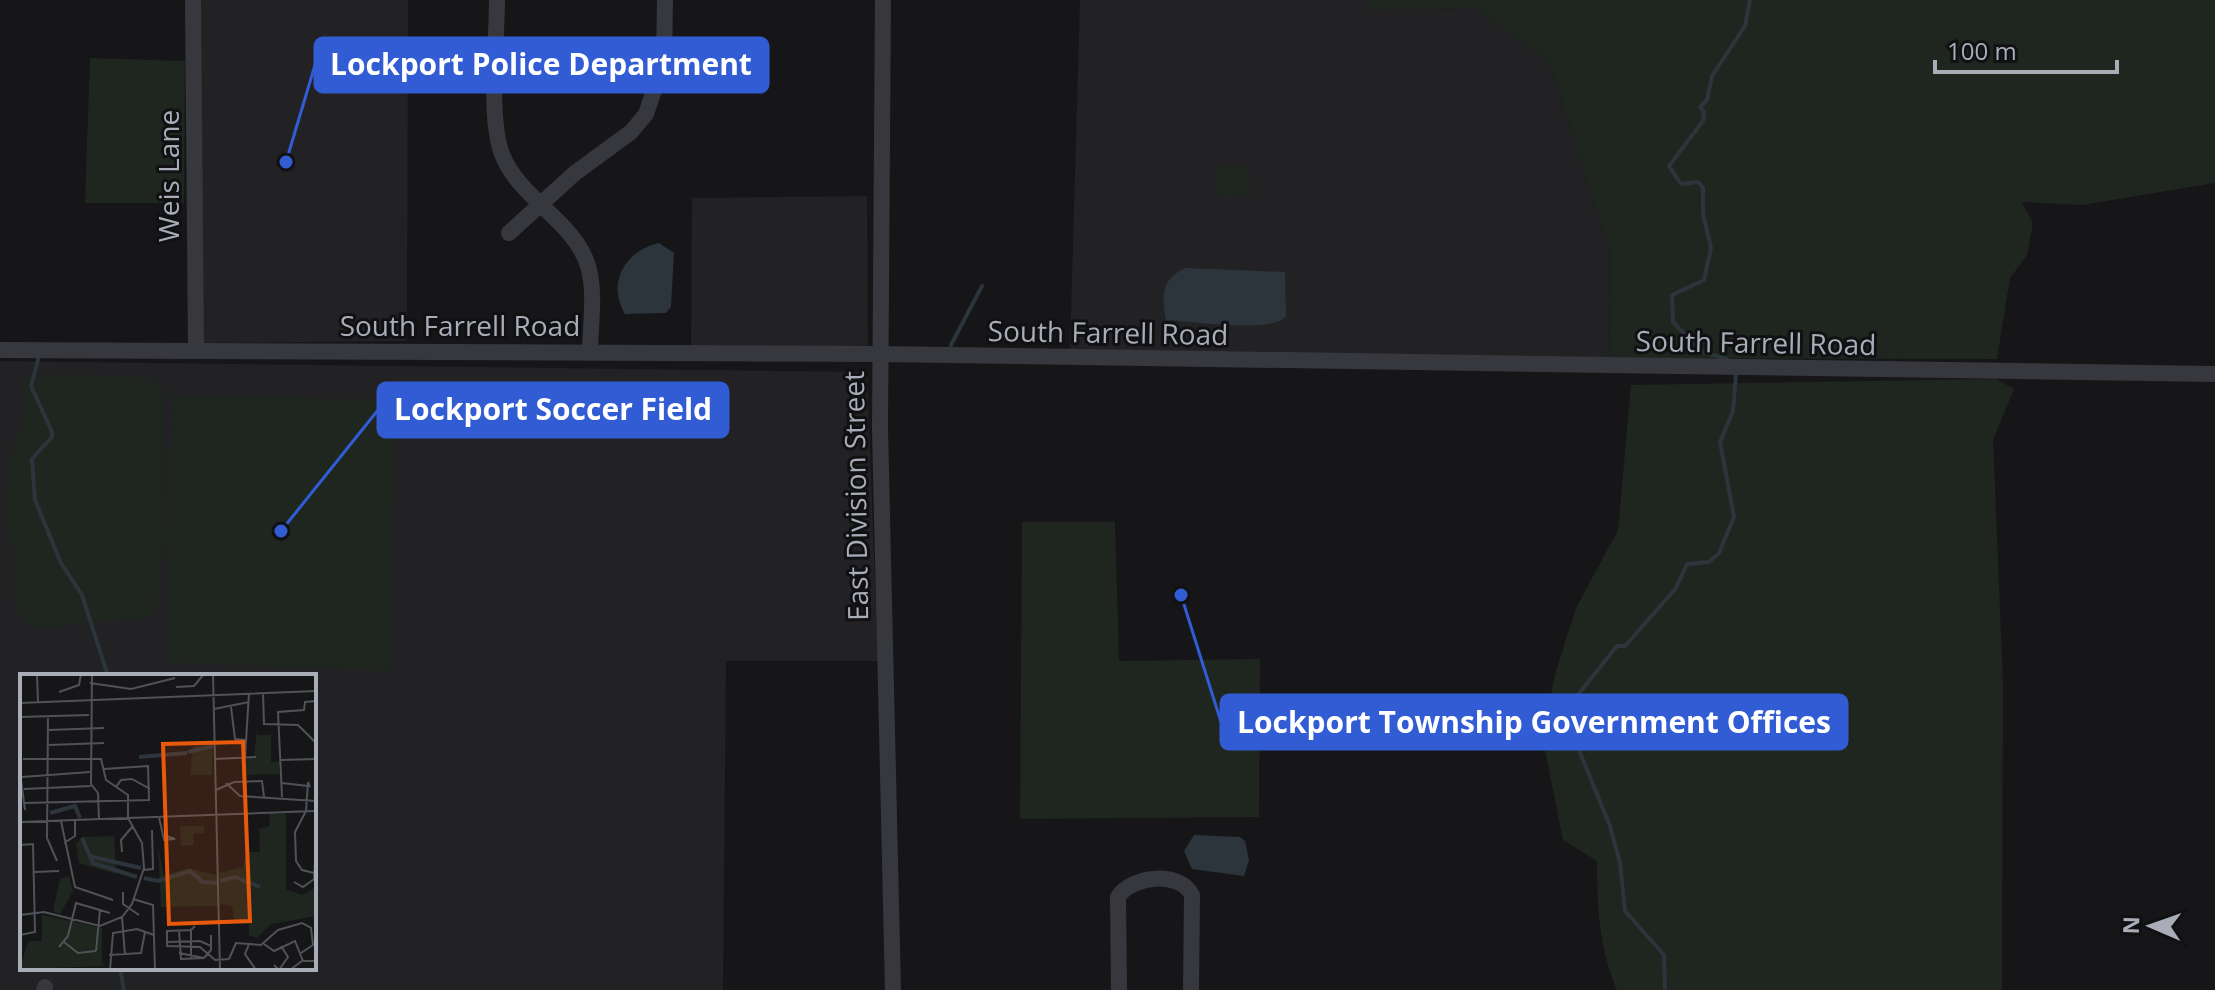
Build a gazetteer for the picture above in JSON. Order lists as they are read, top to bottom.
{
  "streets": {
    "street": ["Weis Lane", "South Farrell Road", "East Division Street"]
  },
  "crossings": [
    ["Weis Lane", "South Farrell Road"],
    ["South Farrell Road", "East Division Street"]
  ],
  "places": ["Lockport Police Department", "Lockport Soccer Field", "Lockport Township Government Offices"],
  "scale_bar": "100 m",
  "north": "left"
}
